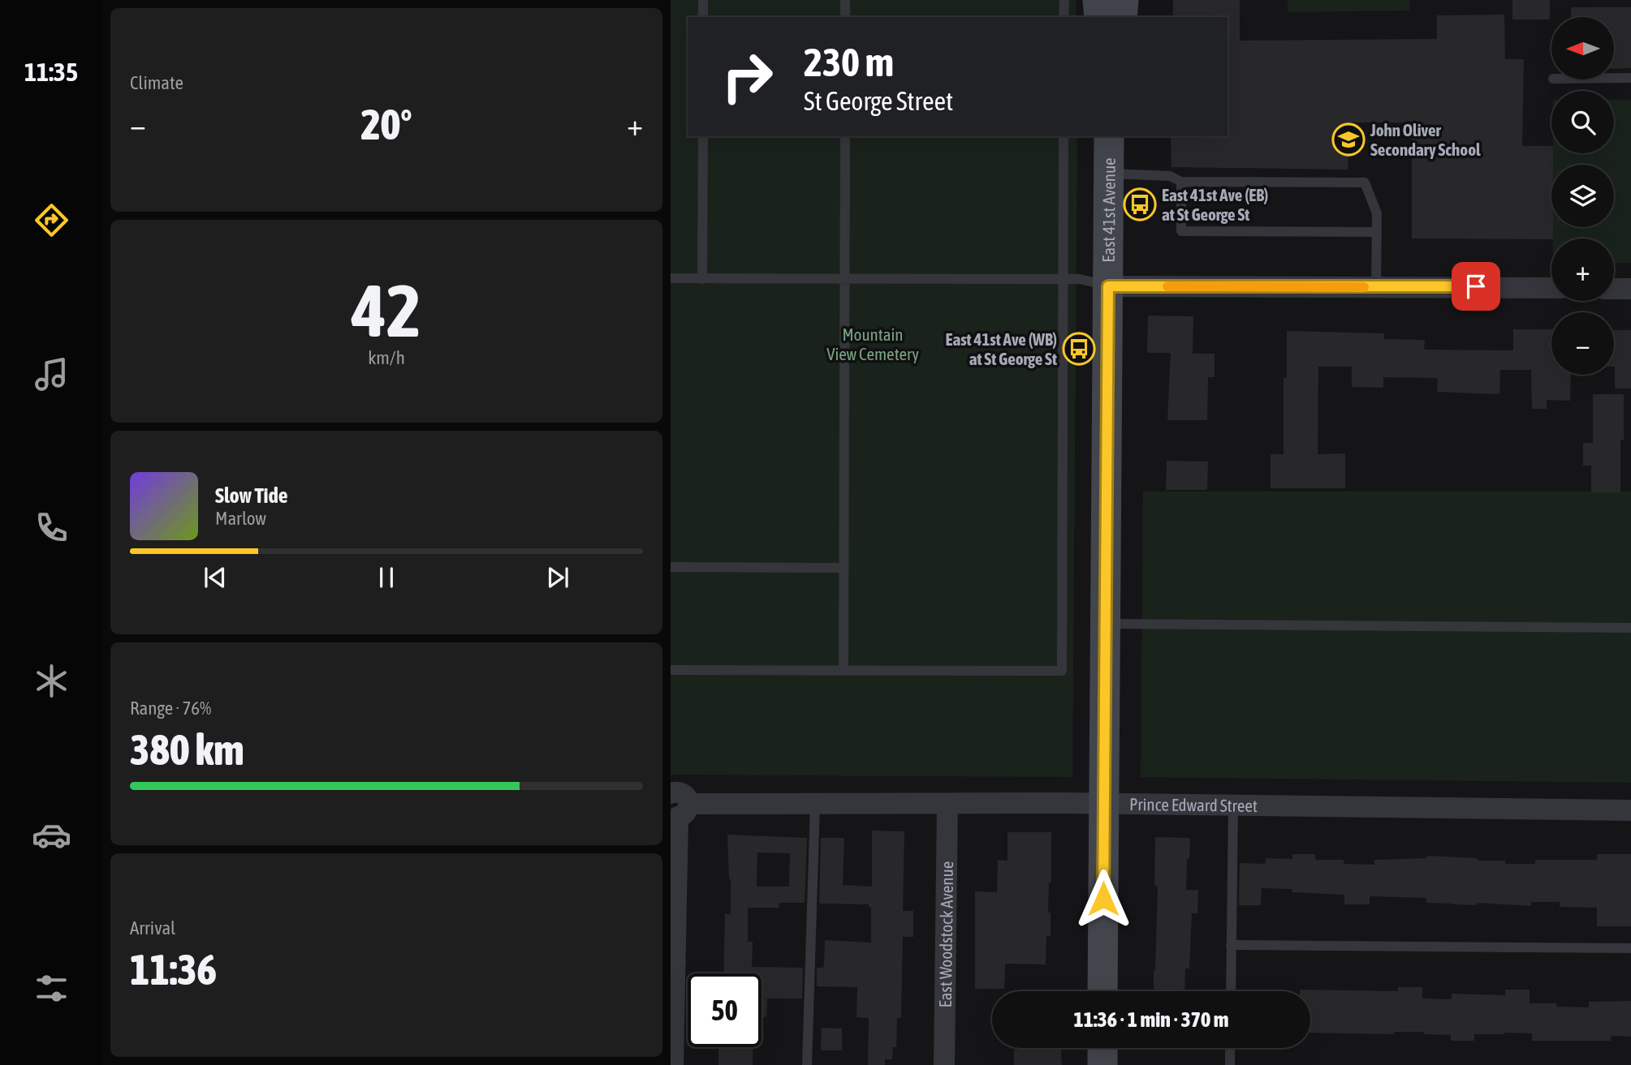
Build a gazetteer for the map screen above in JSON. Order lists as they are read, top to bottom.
{
  "streets": {
    "main road": ["East 41st Avenue"],
    "street": ["Prince Edward Street", "East Woodstock Avenue"]
  },
  "crossings": [
    ["East 41st Avenue", "Prince Edward Street"],
    ["Prince Edward Street", "East Woodstock Avenue"]
  ],
  "parks": ["Mountain View Cemetery"],
  "places": {
    "school or university": ["John Oliver Secondary School"],
    "bus stop": ["East 41st Ave (EB) at St George St", "East 41st Ave (WB) at St George St"]
  },
  "north": "left",
  "page": {
    "tabs": "11:35",
    "tile": [
      "Climate",
      ["42", "km/h"],
      ["Range · 76%", "380 km"],
      ["Arrival", "11:36"]
    ],
    "map_buttons": ["+", "−"],
    "turn": ["230 m", "St George Street"],
    "heat": ["−", "20°", "+"],
    "song": ["Slow Tide", "Marlow"],
    "limit": "50",
    "trip": "11:36 · 1 min · 370 m"
  }
}
